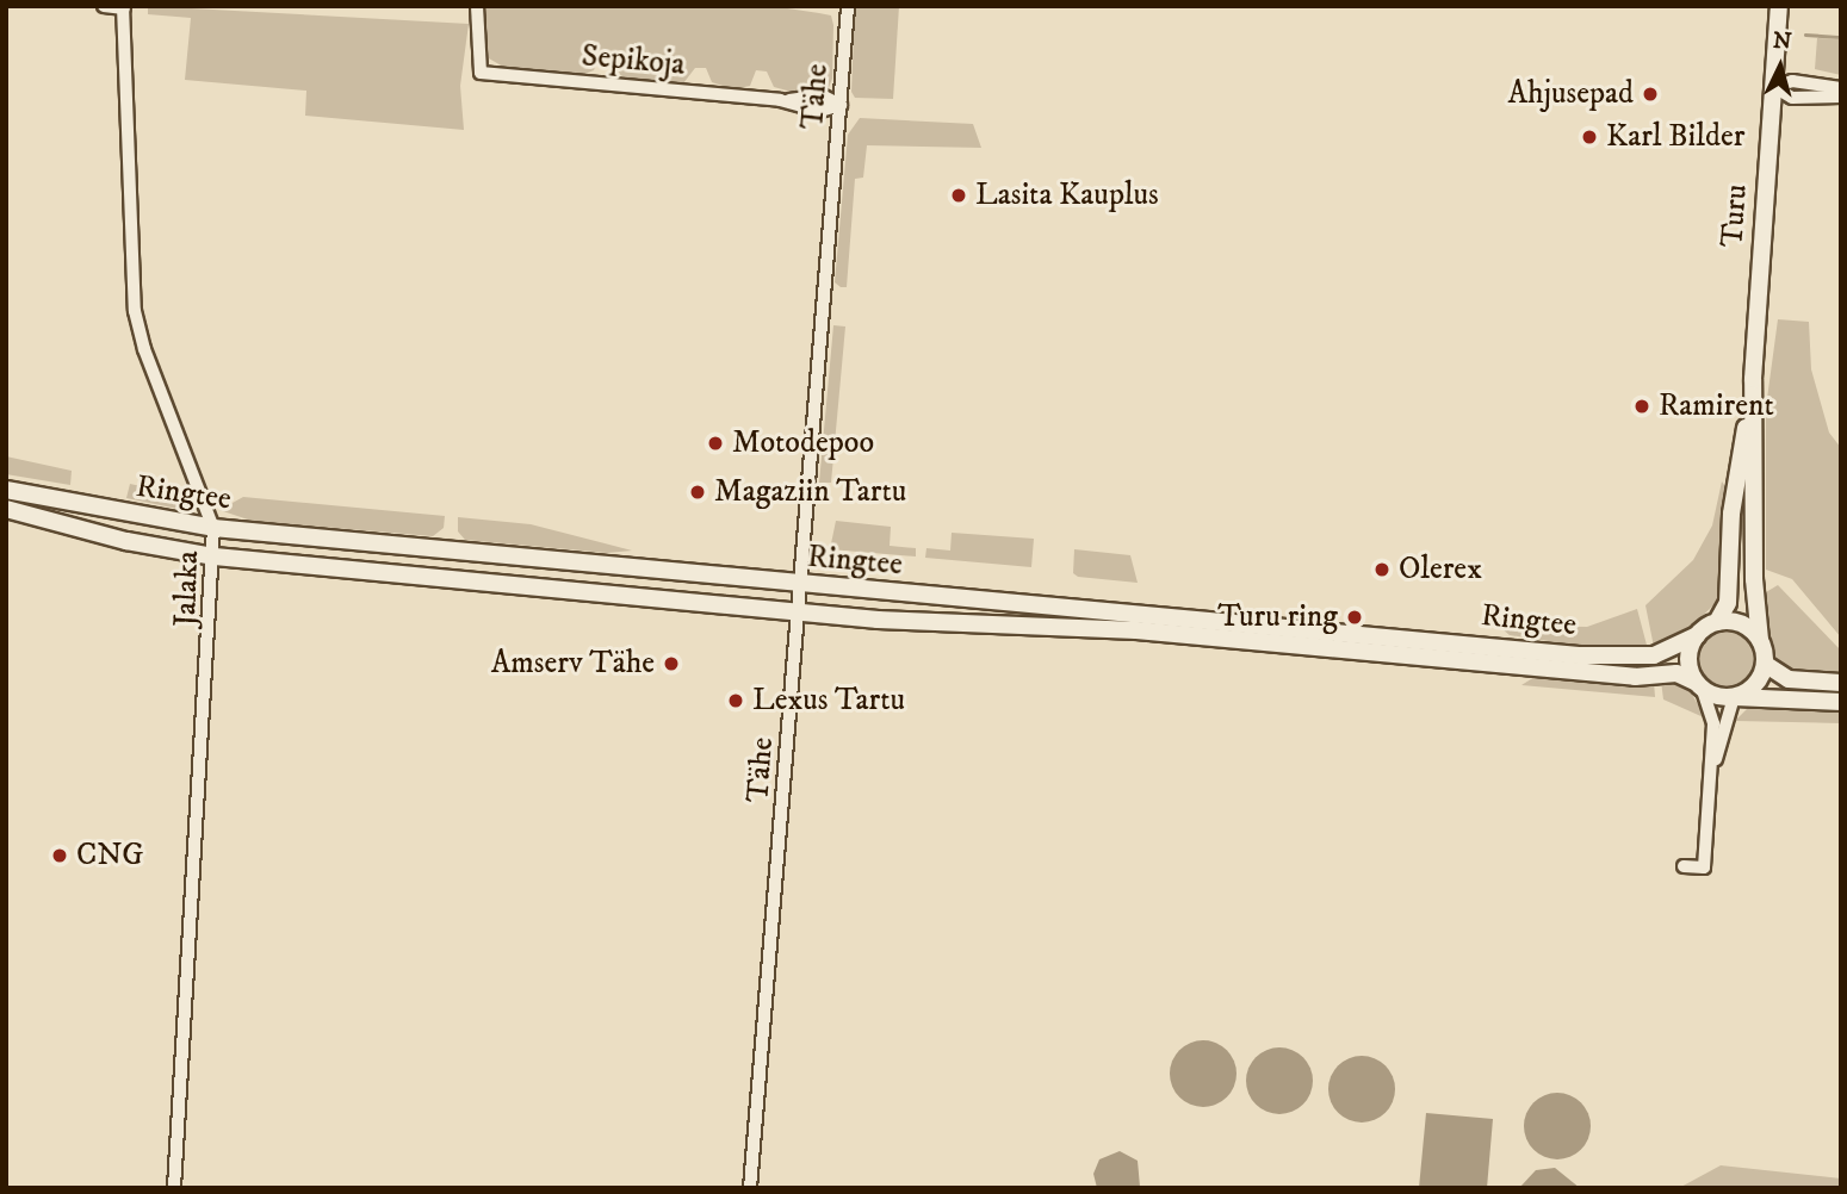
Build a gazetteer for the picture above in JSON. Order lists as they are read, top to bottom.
{
  "streets": {
    "main road": ["Turu", "Ringtee"],
    "street": ["Sepikoja", "Tähe", "Jalaka"]
  },
  "crossings": [
    ["Sepikoja", "Tähe"],
    ["Tähe", "Ringtee"],
    ["Turu", "Ringtee"],
    ["Ringtee", "Jalaka"]
  ],
  "places": [
    "Ahjusepad",
    "Karl Bilder",
    "Lasita Kauplus",
    "Ramirent",
    "Motodepoo",
    "Magaziin Tartu",
    "Olerex",
    "Turu ring",
    "Amserv Tähe",
    "Lexus Tartu",
    "CNG"
  ],
  "north": "top"
}
